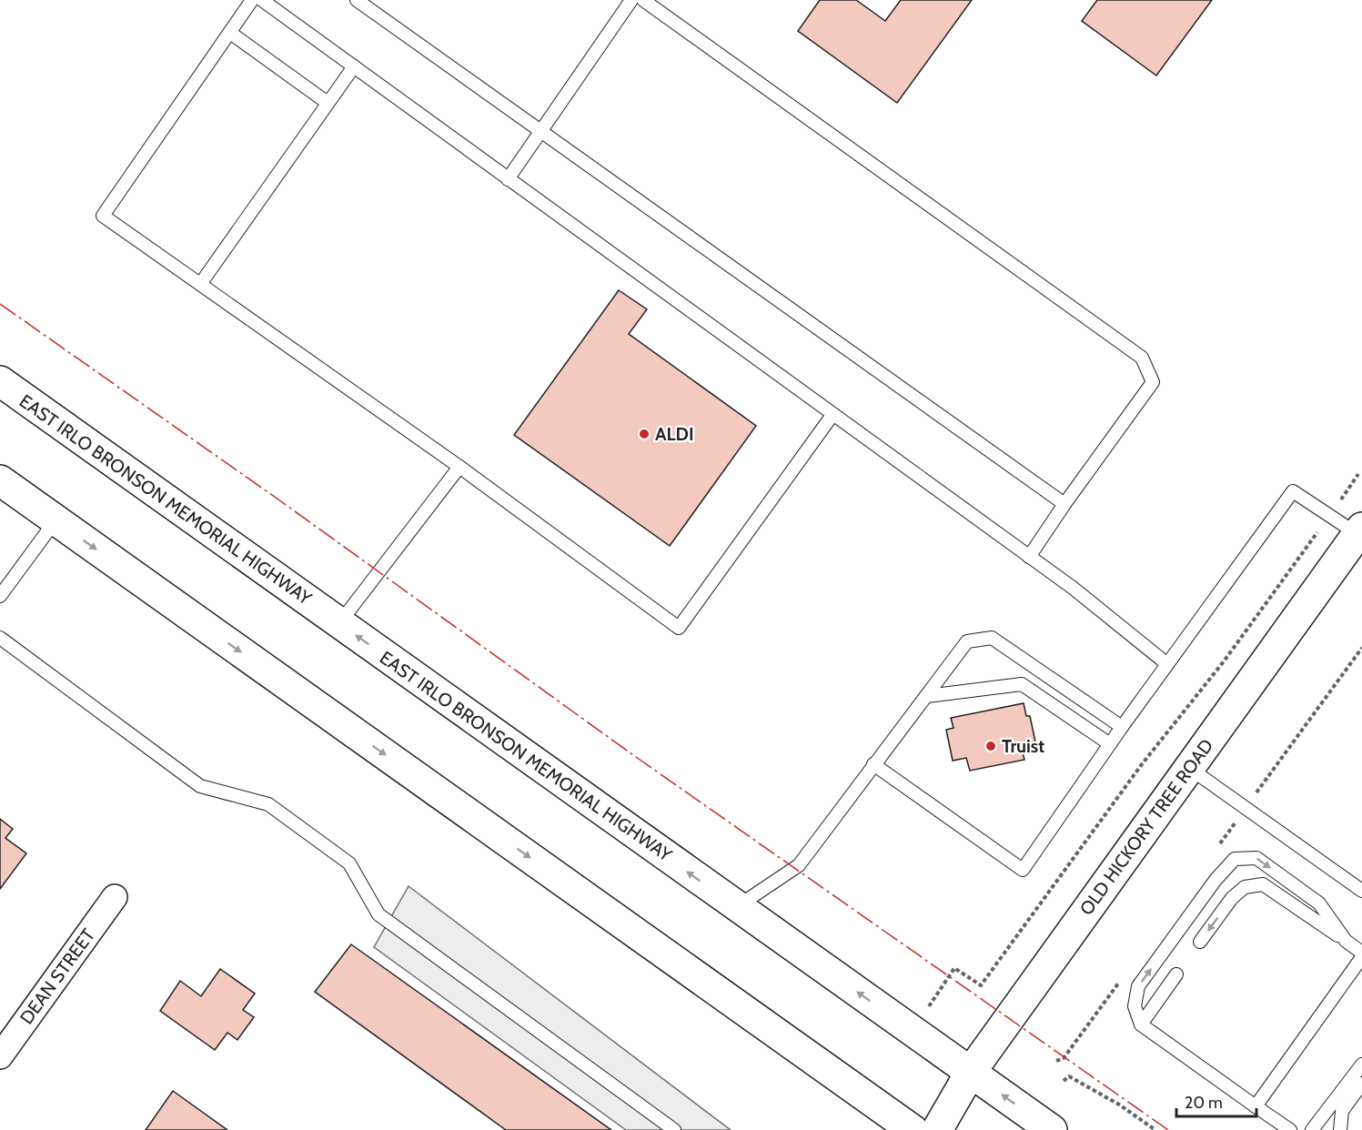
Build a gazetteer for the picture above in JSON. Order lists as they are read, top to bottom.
{
  "streets": {
    "main road": ["EAST IRLO BRONSON MEMORIAL HIGHWAY", "OLD HICKORY TREE ROAD"],
    "street": ["DEAN STREET"]
  },
  "crossings": [
    ["EAST IRLO BRONSON MEMORIAL HIGHWAY", "OLD HICKORY TREE ROAD"]
  ],
  "places": ["ALDI", "Truist"],
  "scale_bar": "20 m"
}
